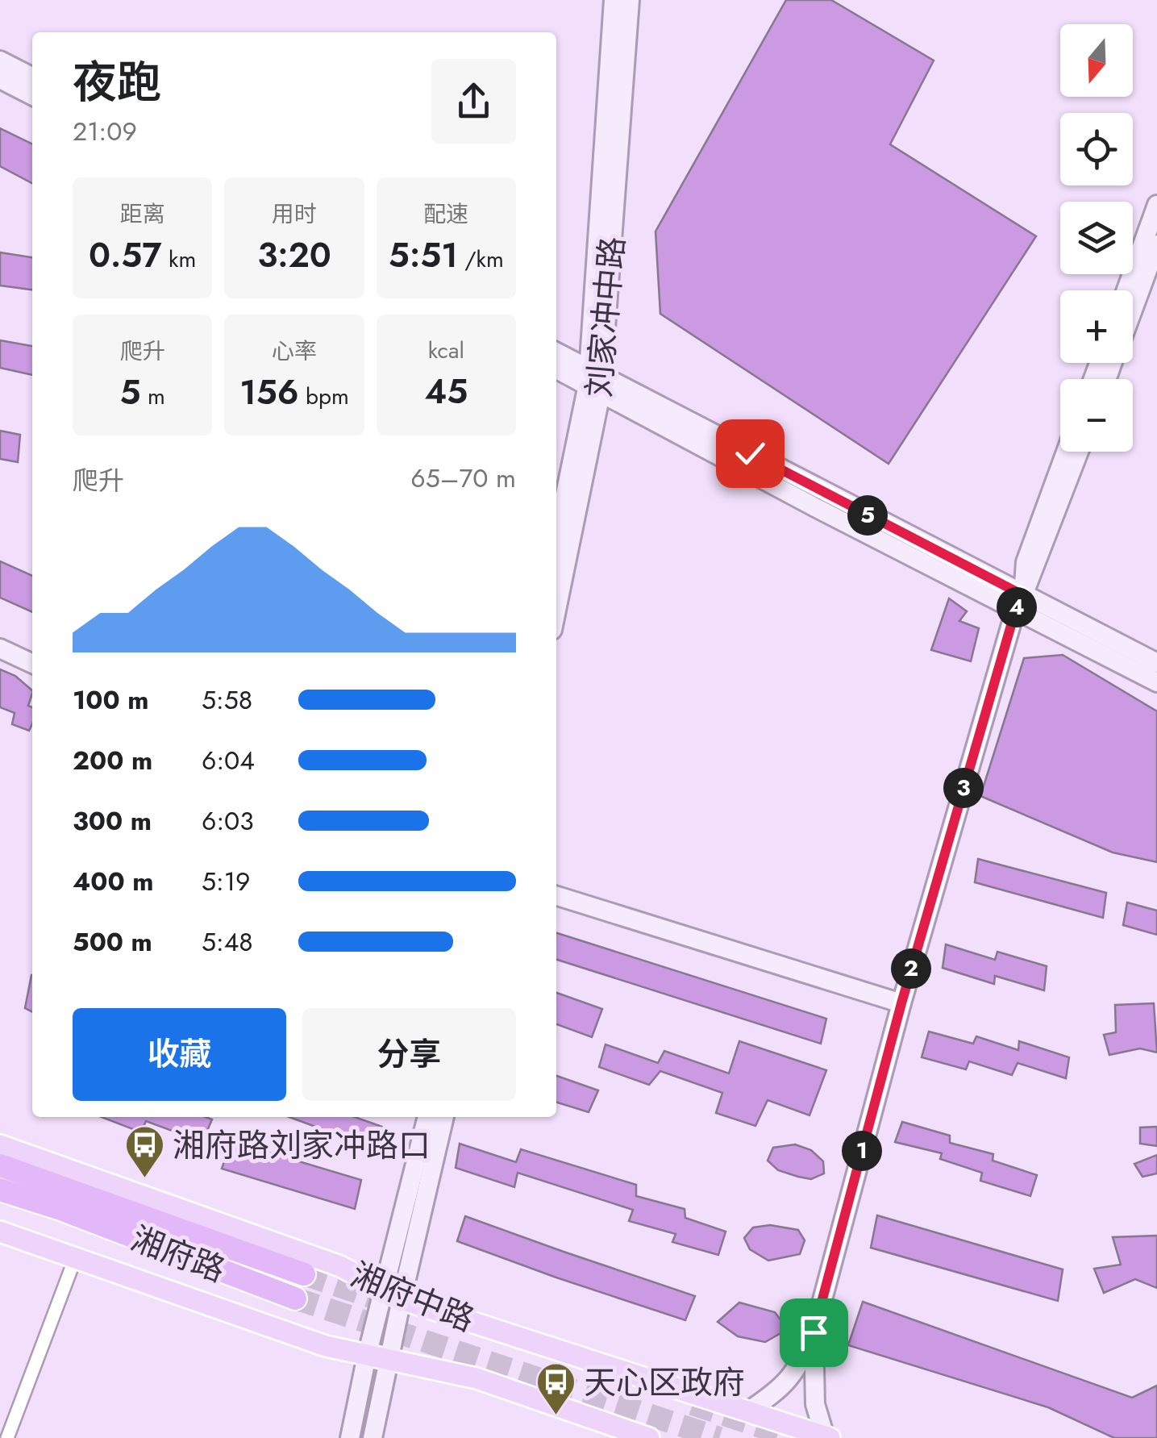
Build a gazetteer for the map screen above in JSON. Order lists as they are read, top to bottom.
{
  "streets": {
    "highway": ["湘府路"],
    "main road": ["刘家冲中路", "湘府中路"]
  },
  "places": {
    "bus stop": ["湘府路刘家冲路口", "天心区政府"]
  },
  "north": "bottom",
  "page": {
    "map_buttons": ["+", "−"],
    "heading": ["夜跑", "21:09"],
    "stats": [
      ["距离", "0.57 km"],
      ["用时", "3:20"],
      ["配速", "5:51 /km"],
      ["爬升", "5 m"],
      ["心率", "156 bpm"],
      ["kcal", "45"]
    ],
    "chart": ["爬升", "65–70 m"],
    "pins": [
      "5",
      "4",
      "3",
      "2",
      "1"
    ],
    "list": [
      {
        "name": "100 m",
        "note": "5:58"
      },
      {
        "name": "200 m",
        "note": "6:04"
      },
      {
        "name": "300 m",
        "note": "6:03"
      },
      {
        "name": "400 m",
        "note": "5:19"
      },
      {
        "name": "500 m",
        "note": "5:48"
      }
    ],
    "buttons": ["收藏", "分享"]
  }
}
